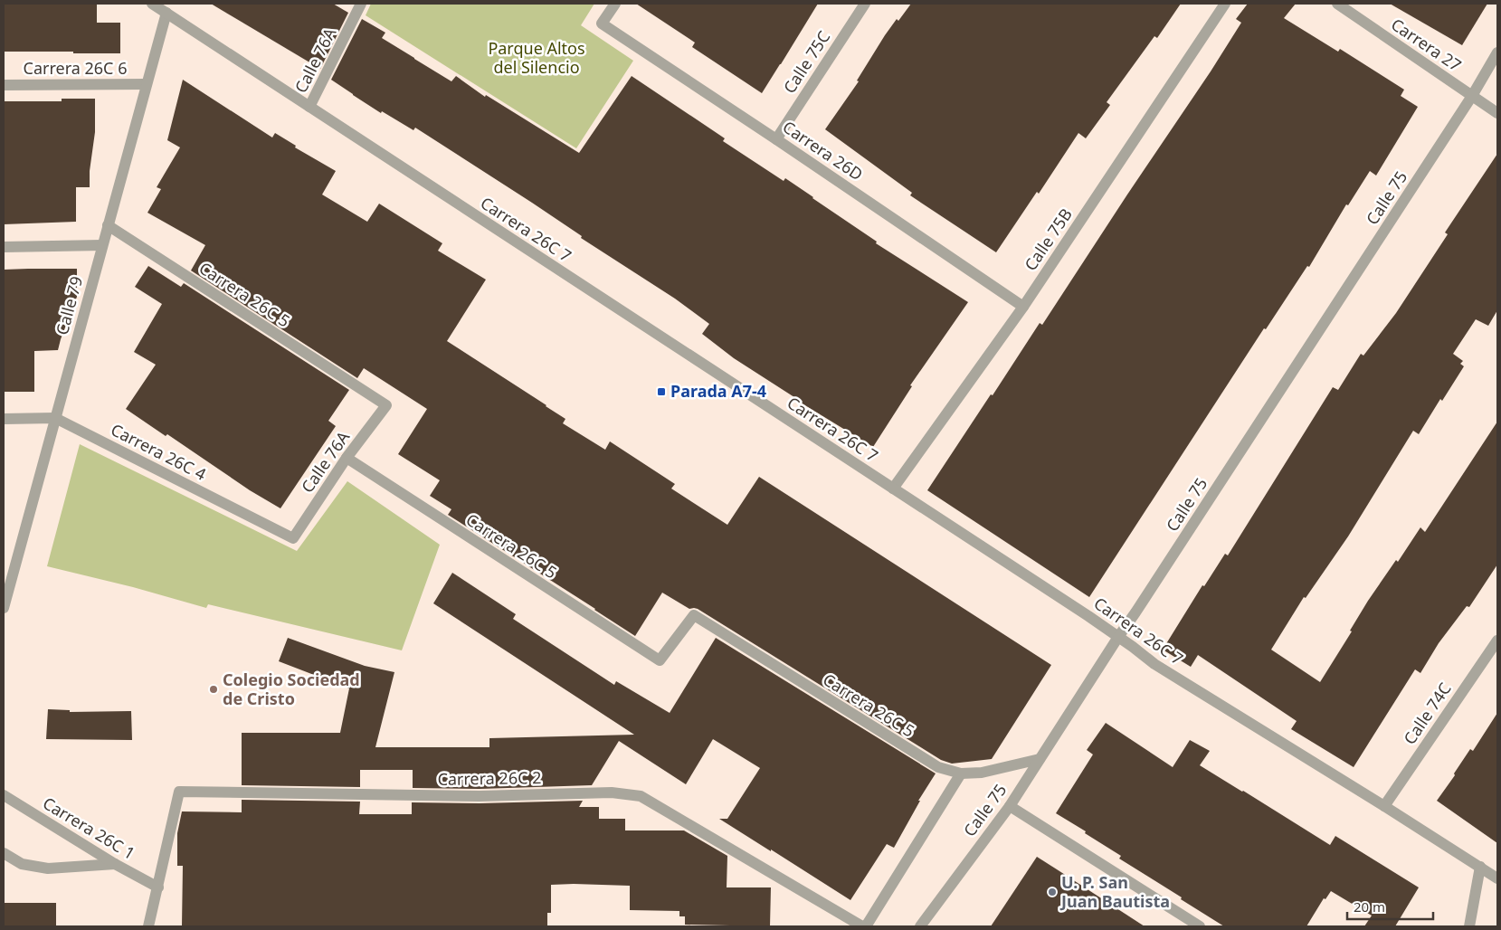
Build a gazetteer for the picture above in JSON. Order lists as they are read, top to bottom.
{
  "streets": {
    "street": [
      "Carrera 27",
      "Calle 76A",
      "Calle 75C",
      "Carrera 26C 6",
      "Carrera 26D",
      "Calle 75",
      "Carrera 26C 7",
      "Calle 75B",
      "Carrera 26C 5",
      "Calle 79",
      "Carrera 26C 4",
      "Calle 74C",
      "Carrera 26C 2",
      "Carrera 26C 1"
    ]
  },
  "crossings": [
    ["Carrera 27", "Calle 75"],
    ["Calle 76A", "Carrera 26C 7"],
    ["Calle 76A", "Carrera 26C 5"],
    ["Calle 76A", "Carrera 26C 4"],
    ["Calle 75C", "Carrera 26D"],
    ["Carrera 26C 6", "Calle 79"],
    ["Carrera 26D", "Calle 75B"],
    ["Calle 75", "Carrera 26C 7"],
    ["Calle 75", "Carrera 26C 5"],
    ["Carrera 26C 7", "Calle 75B"],
    ["Carrera 26C 7", "Calle 79"],
    ["Carrera 26C 7", "Calle 74C"],
    ["Carrera 26C 5", "Calle 79"],
    ["Calle 79", "Carrera 26C 4"],
    ["Carrera 26C 2", "Carrera 26C 1"]
  ],
  "parks": ["Parque Altos del Silencio"],
  "places": {
    "transit": ["Parada A7-4"],
    "other": ["Colegio Sociedad de Cristo", "U. P. San Juan Bautista"]
  },
  "scale_bar": "20 m"
}
